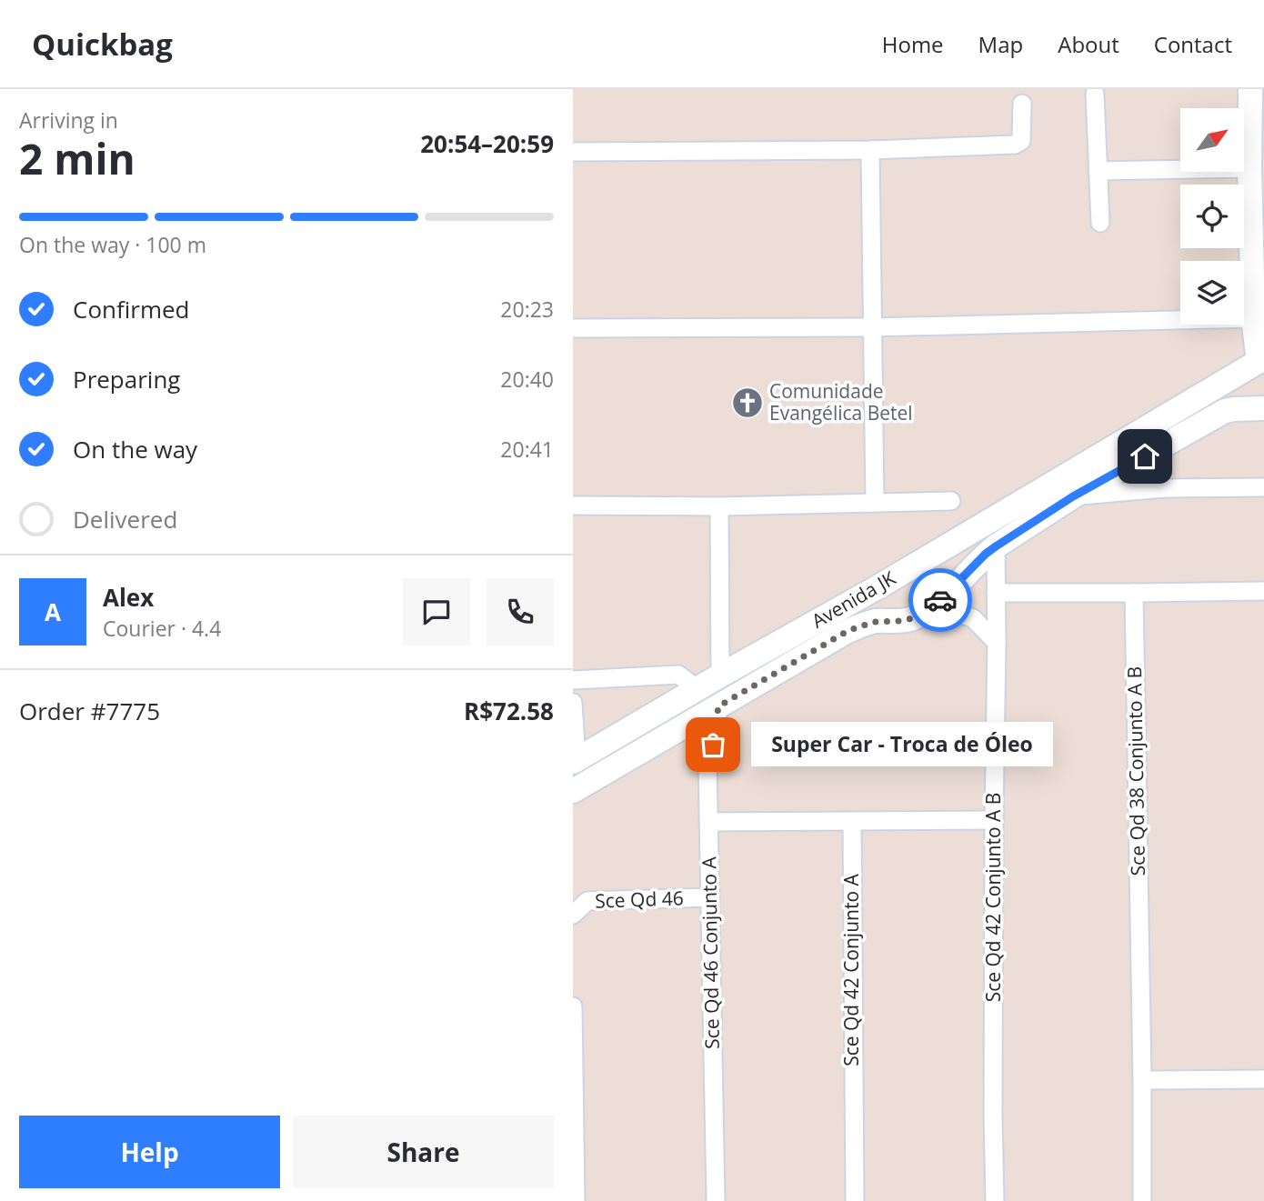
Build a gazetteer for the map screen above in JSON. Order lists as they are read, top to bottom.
{
  "streets": {
    "main road": ["Avenida JK"],
    "street": [
      "Sce Qd 38 Conjunto A B",
      "Sce Qd 42 Conjunto A B",
      "Sce Qd 46",
      "Sce Qd 46 Conjunto A",
      "Sce Qd 42 Conjunto A"
    ]
  },
  "crossings": [
    ["Avenida JK", "Sce Qd 42 Conjunto A B"],
    ["Avenida JK", "Sce Qd 46 Conjunto A"],
    ["Sce Qd 46", "Sce Qd 46 Conjunto A"]
  ],
  "places": {
    "church": ["Comunidade Evangélica Betel"],
    "other": ["Super Car - Troca de Óleo"]
  },
  "north": "top right",
  "page": {
    "header": "Quickbag",
    "nav": [
      "Home",
      "Map",
      "About",
      "Contact"
    ],
    "heading": ["2 min", "Arriving in", "20:54–20:59"],
    "panel": [
      "Alex",
      "Courier · 4.4",
      "Order #7775",
      "R$72.58"
    ],
    "bar": "On the way · 100 m",
    "list": [
      ["Confirmed", "20:23"],
      ["Preparing", "20:40"],
      ["On the way", "20:41"],
      "Delivered"
    ],
    "round": "A",
    "bubble": "Super Car - Troca de Óleo",
    "buttons": ["Help", "Share"]
  }
}
